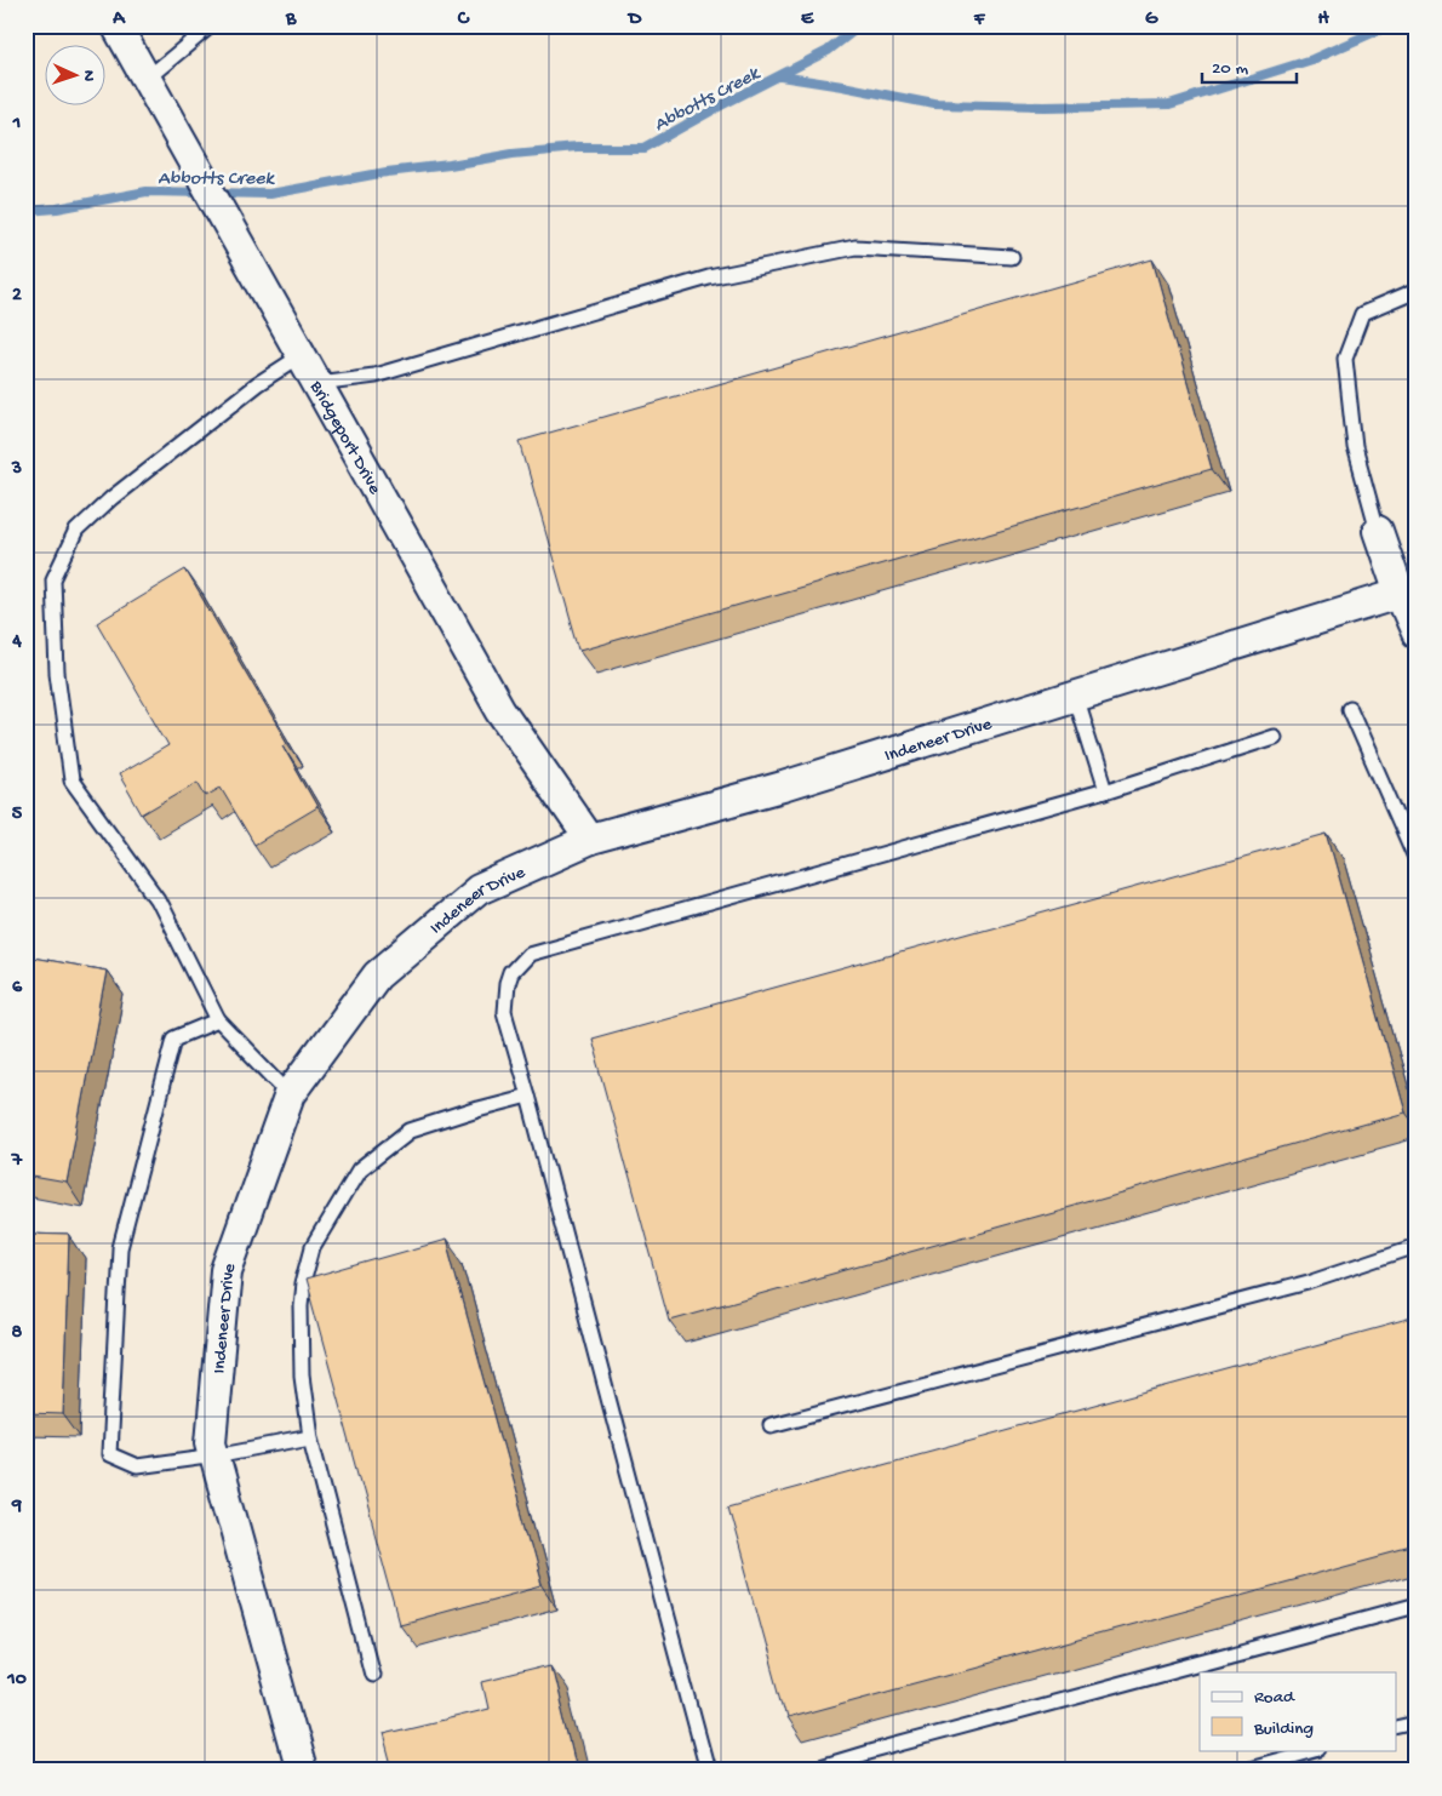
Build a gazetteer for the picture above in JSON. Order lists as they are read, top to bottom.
{
  "streets": {
    "street": ["Bridgeport Drive", "Indeneer Drive"]
  },
  "crossings": [
    ["Bridgeport Drive", "Indeneer Drive"]
  ],
  "water": ["Abbotts Creek"],
  "legend": ["Road", "Building"],
  "scale_bar": "20 m",
  "north": "right",
  "grid": {
    "columns": [
      "A",
      "B",
      "C",
      "D",
      "E",
      "F",
      "G",
      "H"
    ],
    "rows": [
      "1",
      "2",
      "3",
      "4",
      "5",
      "6",
      "7",
      "8",
      "9",
      "10"
    ]
  }
}
